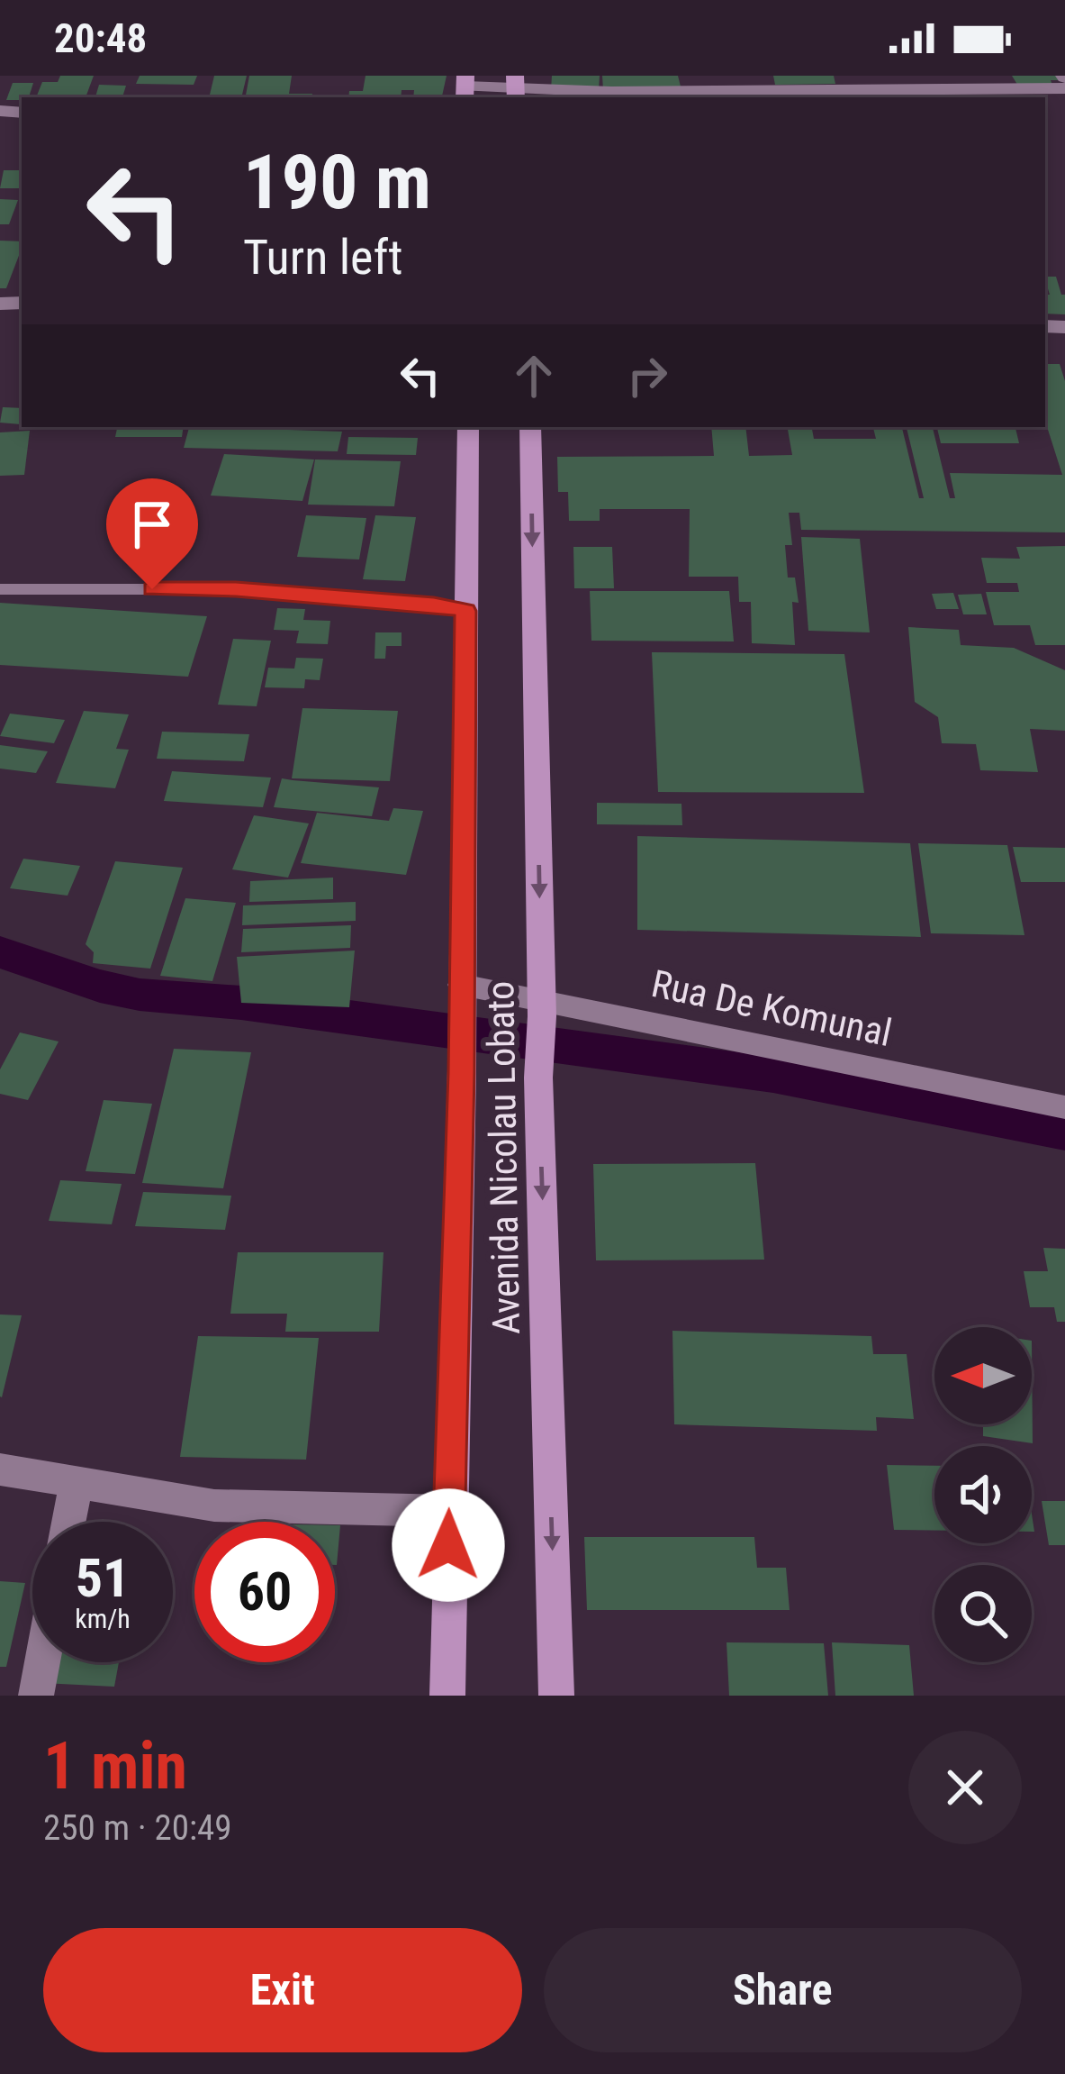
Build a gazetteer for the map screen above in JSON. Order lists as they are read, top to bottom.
{
  "streets": {
    "main road": ["Avenida Nicolau Lobato"],
    "street": ["Rua De Komunal"]
  },
  "crossings": [
    ["Rua De Komunal", "Avenida Nicolau Lobato"]
  ],
  "north": "left",
  "page": {
    "status": "20:48",
    "turn": ["190 m", "Turn left"],
    "speed": "51 km/h",
    "limit": "60",
    "heading": ["1 min", "250 m · 20:49"],
    "buttons": ["Exit", "Share"]
  }
}
